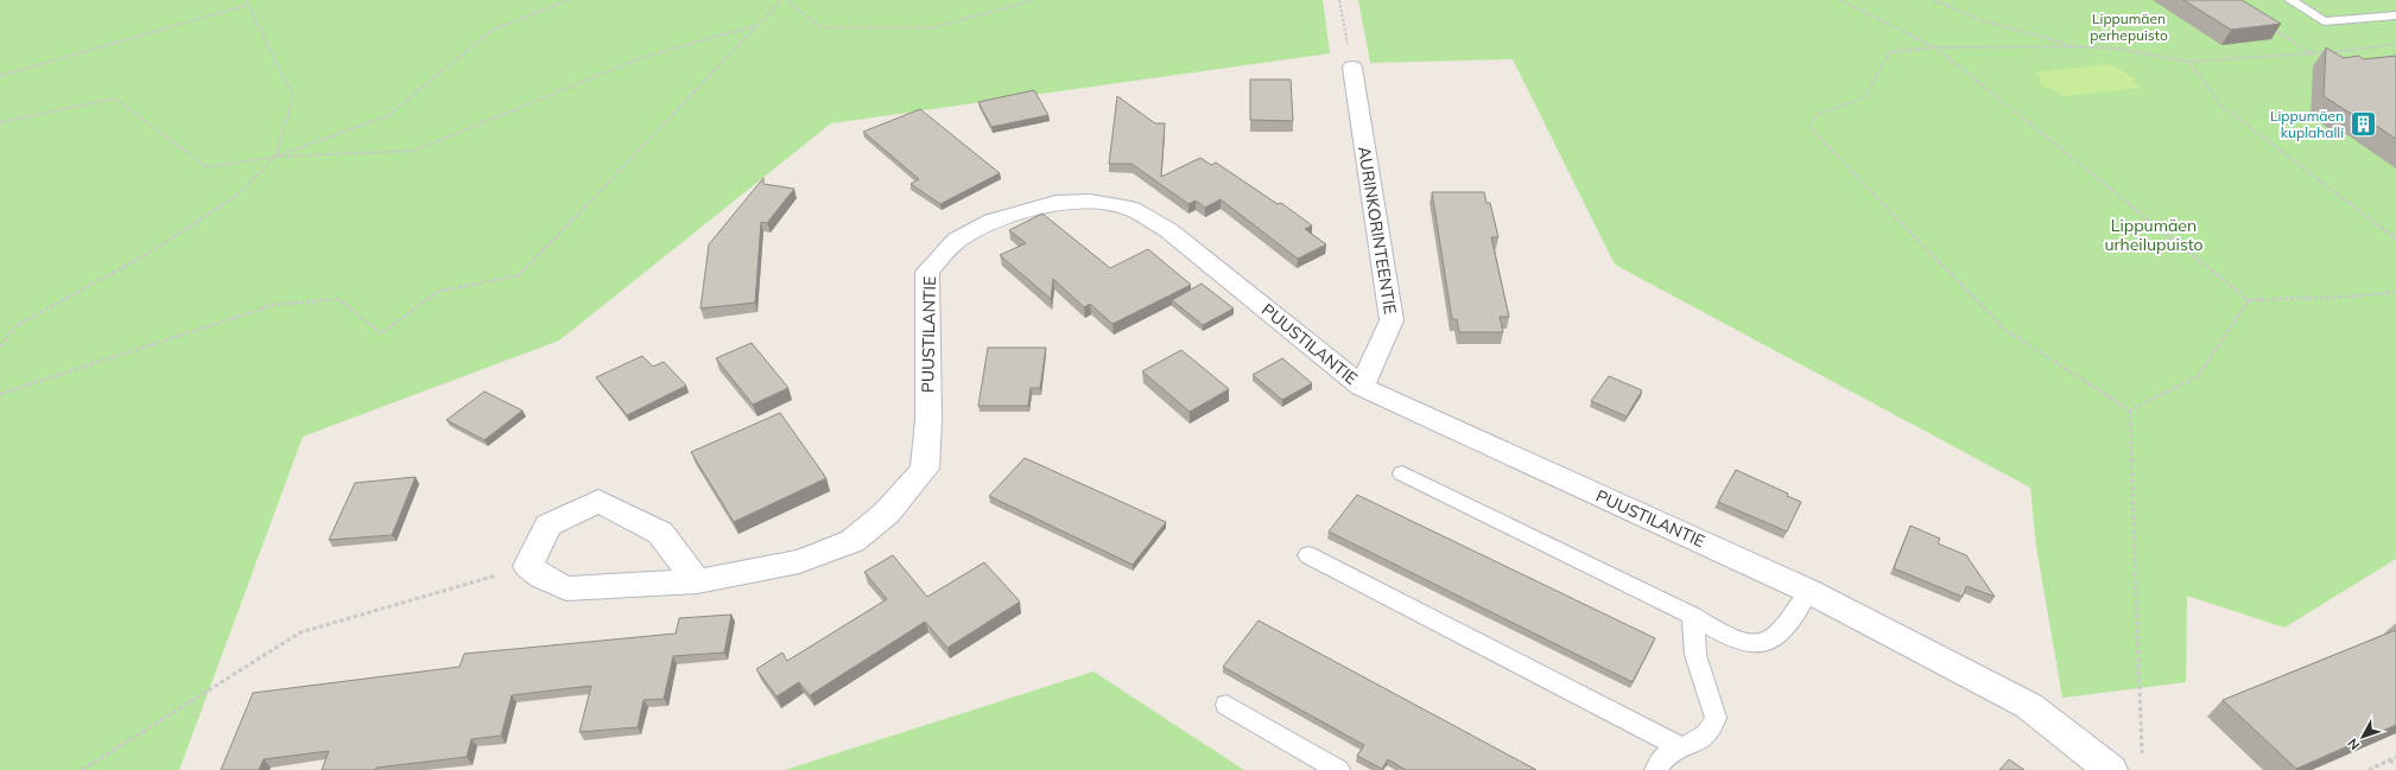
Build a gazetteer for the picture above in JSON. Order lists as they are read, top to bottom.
{
  "streets": {
    "street": ["AURINKORINTEENTIE", "PUUSTILANTIE"]
  },
  "crossings": [
    ["AURINKORINTEENTIE", "PUUSTILANTIE"]
  ],
  "parks": ["Lippumäen perhepuisto", "Lippumäen urheilupuisto"],
  "places": {
    "building": ["Lippumäen kuplahalli"]
  },
  "north": "bottom left"
}
